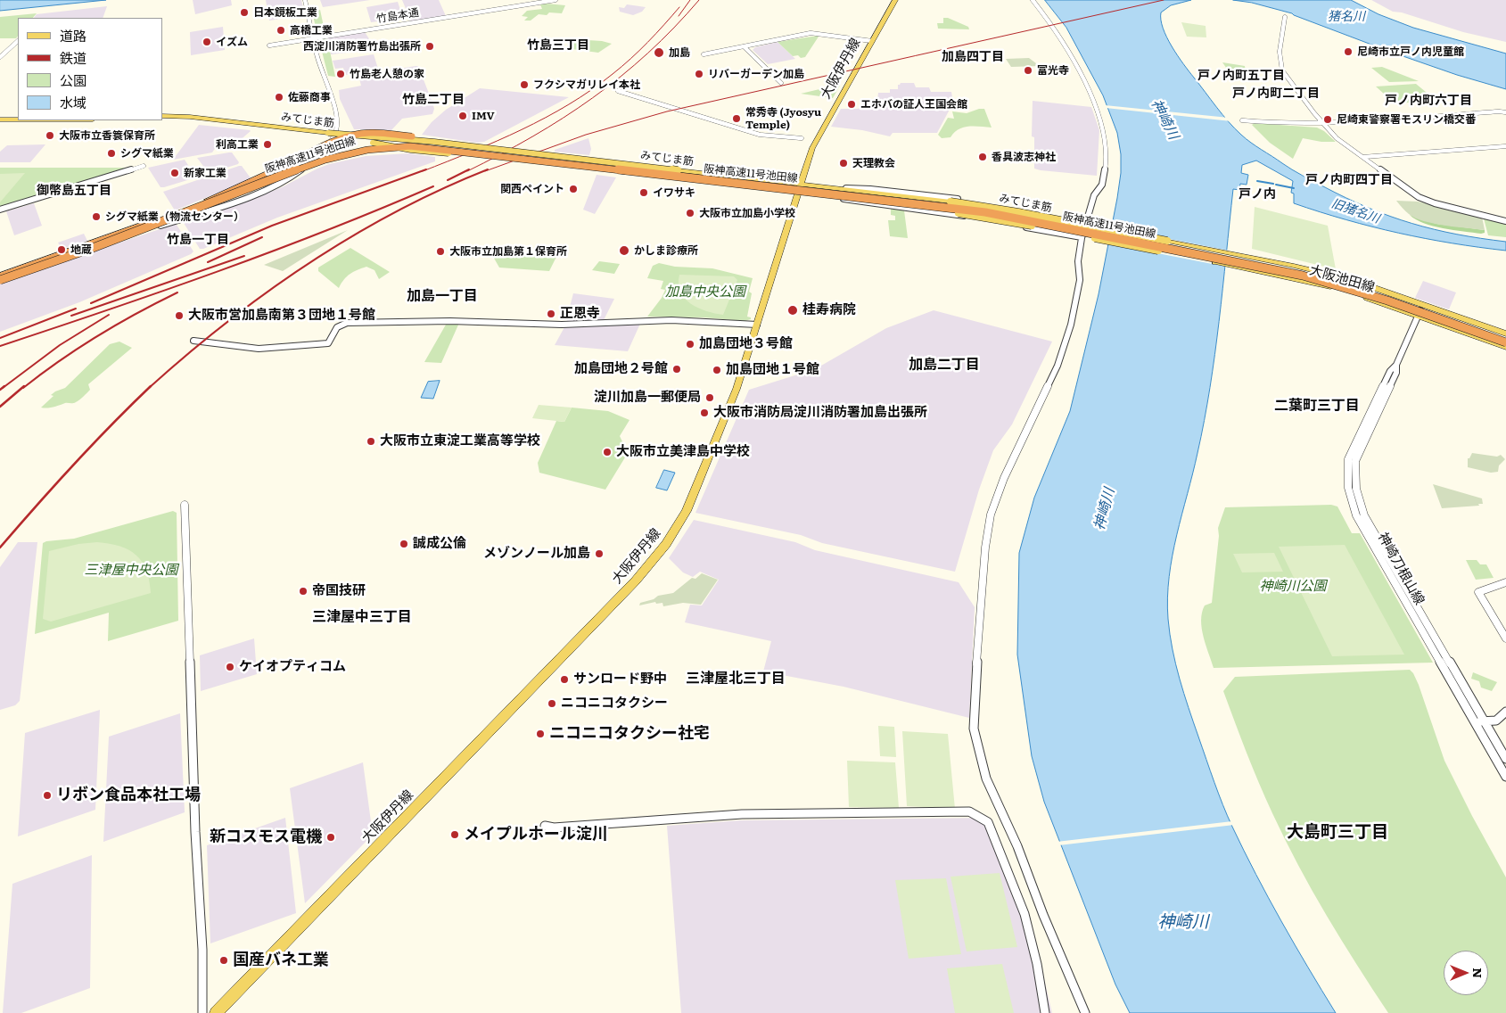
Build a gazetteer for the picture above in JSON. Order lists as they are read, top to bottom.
{
  "streets": {
    "highway": ["阪神高速11号池田線"],
    "main road": ["大阪伊丹線", "みてじま筋", "大阪池田線"],
    "street": ["竹島本通", "神崎刀根山線"]
  },
  "crossings": [
    ["大阪伊丹線", "みてじま筋"],
    ["みてじま筋", "大阪池田線"],
    ["大阪池田線", "神崎刀根山線"]
  ],
  "districts": [
    "竹島三丁目",
    "加島四丁目",
    "戸ノ内町五丁目",
    "戸ノ内町二丁目",
    "竹島二丁目",
    "戸ノ内町六丁目",
    "戸ノ内町四丁目",
    "御幣島五丁目",
    "戸ノ内",
    "竹島一丁目",
    "加島一丁目",
    "加島二丁目",
    "二葉町三丁目",
    "三津屋中三丁目",
    "三津屋北三丁目",
    "大島町三丁目"
  ],
  "water": ["猪名川", "神崎川", "旧猪名川"],
  "parks": ["加島中央公園", "三津屋中央公園", "神崎川公園"],
  "places": [
    "日本鏡板工業",
    "高橋工業",
    "イズム",
    "西淀川消防署竹島出張所",
    "尼崎市立戸ノ内児童館",
    "加島",
    "富光寺",
    "竹島老人憩の家",
    "リバーガーデン加島",
    "フクシマガリレイ本社",
    "佐藤商事",
    "エホバの証人王国会館",
    "IMV",
    "常秀寺 (Jyosyu Temple)",
    "尼崎東警察署モスリン橋交番",
    "大阪市立香簑保育所",
    "利高工業",
    "シグマ紙業",
    "香具波志神社",
    "天理教会",
    "新家工業",
    "関西ペイント",
    "イワサキ",
    "大阪市立加島小学校",
    "シグマ紙業（物流センター）",
    "地蔵",
    "かしま診療所",
    "大阪市立加島第１保育所",
    "桂寿病院",
    "正恩寺",
    "大阪市営加島南第３団地１号館",
    "加島団地３号館",
    "加島団地２号館",
    "加島団地１号館",
    "淀川加島一郵便局",
    "大阪市消防局淀川消防署加島出張所",
    "大阪市立東淀工業高等学校",
    "大阪市立美津島中学校",
    "誠成公倫",
    "メゾンノール加島",
    "帝国技研",
    "ケイオプティコム",
    "サンロード野中",
    "ニコニコタクシー",
    "ニコニコタクシー社宅",
    "リボン食品本社工場",
    "メイプルホール淀川",
    "新コスモス電機",
    "国産バネ工業"
  ],
  "legend": [
    "道路",
    "鉄道",
    "公園",
    "水域"
  ],
  "north": "right"
}
